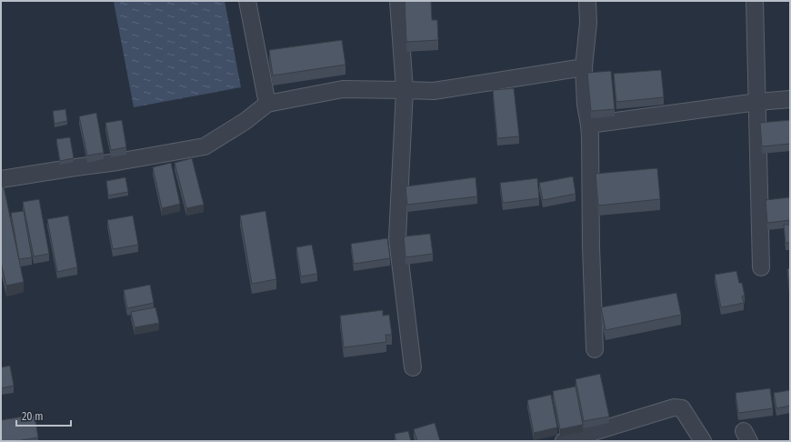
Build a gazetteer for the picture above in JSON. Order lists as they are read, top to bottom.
{
  "scale_bar": "20 m"
}
